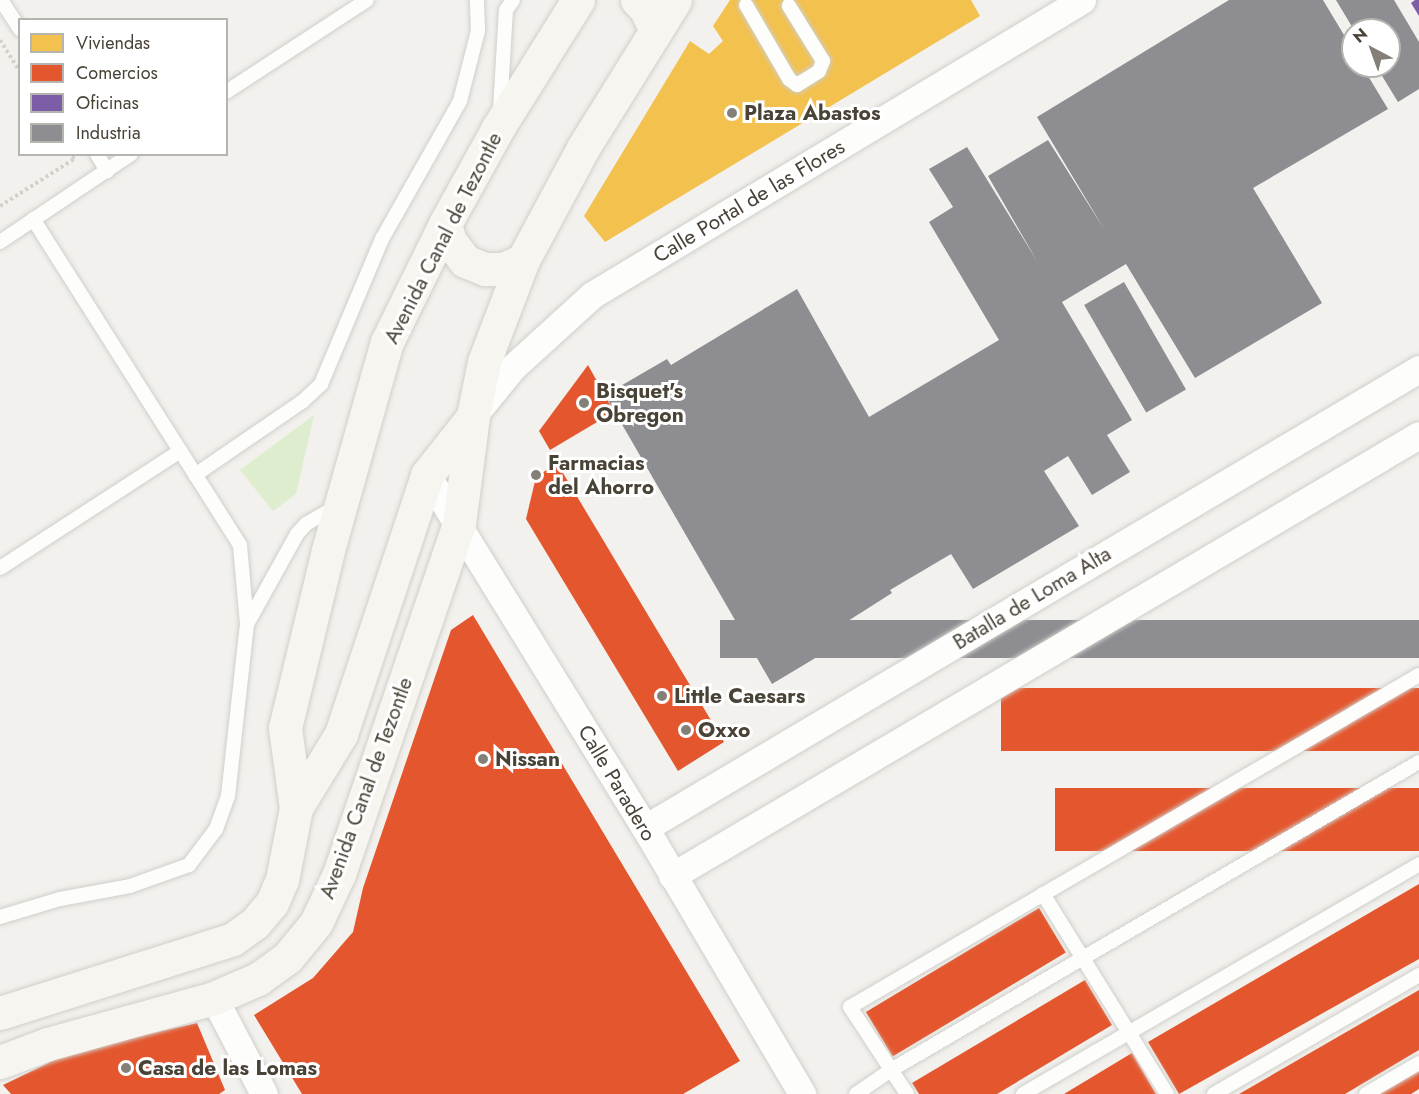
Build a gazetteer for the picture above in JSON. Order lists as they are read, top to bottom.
{
  "streets": {
    "main road": ["Avenida Canal de Tezontle"],
    "street": ["Calle Portal de las Flores", "Batalla de Loma Alta", "Calle Paradero"]
  },
  "crossings": [
    ["Calle Portal de las Flores", "Avenida Canal de Tezontle"],
    ["Avenida Canal de Tezontle", "Calle Paradero"],
    ["Batalla de Loma Alta", "Calle Paradero"]
  ],
  "places": [
    "Plaza Abastos",
    "Bisquet's Obregon",
    "Farmacias del Ahorro",
    "Little Caesars",
    "Oxxo",
    "Nissan",
    "Casa de las Lomas"
  ],
  "legend": [
    "Viviendas",
    "Comercios",
    "Oficinas",
    "Industria"
  ],
  "north": "top left"
}
